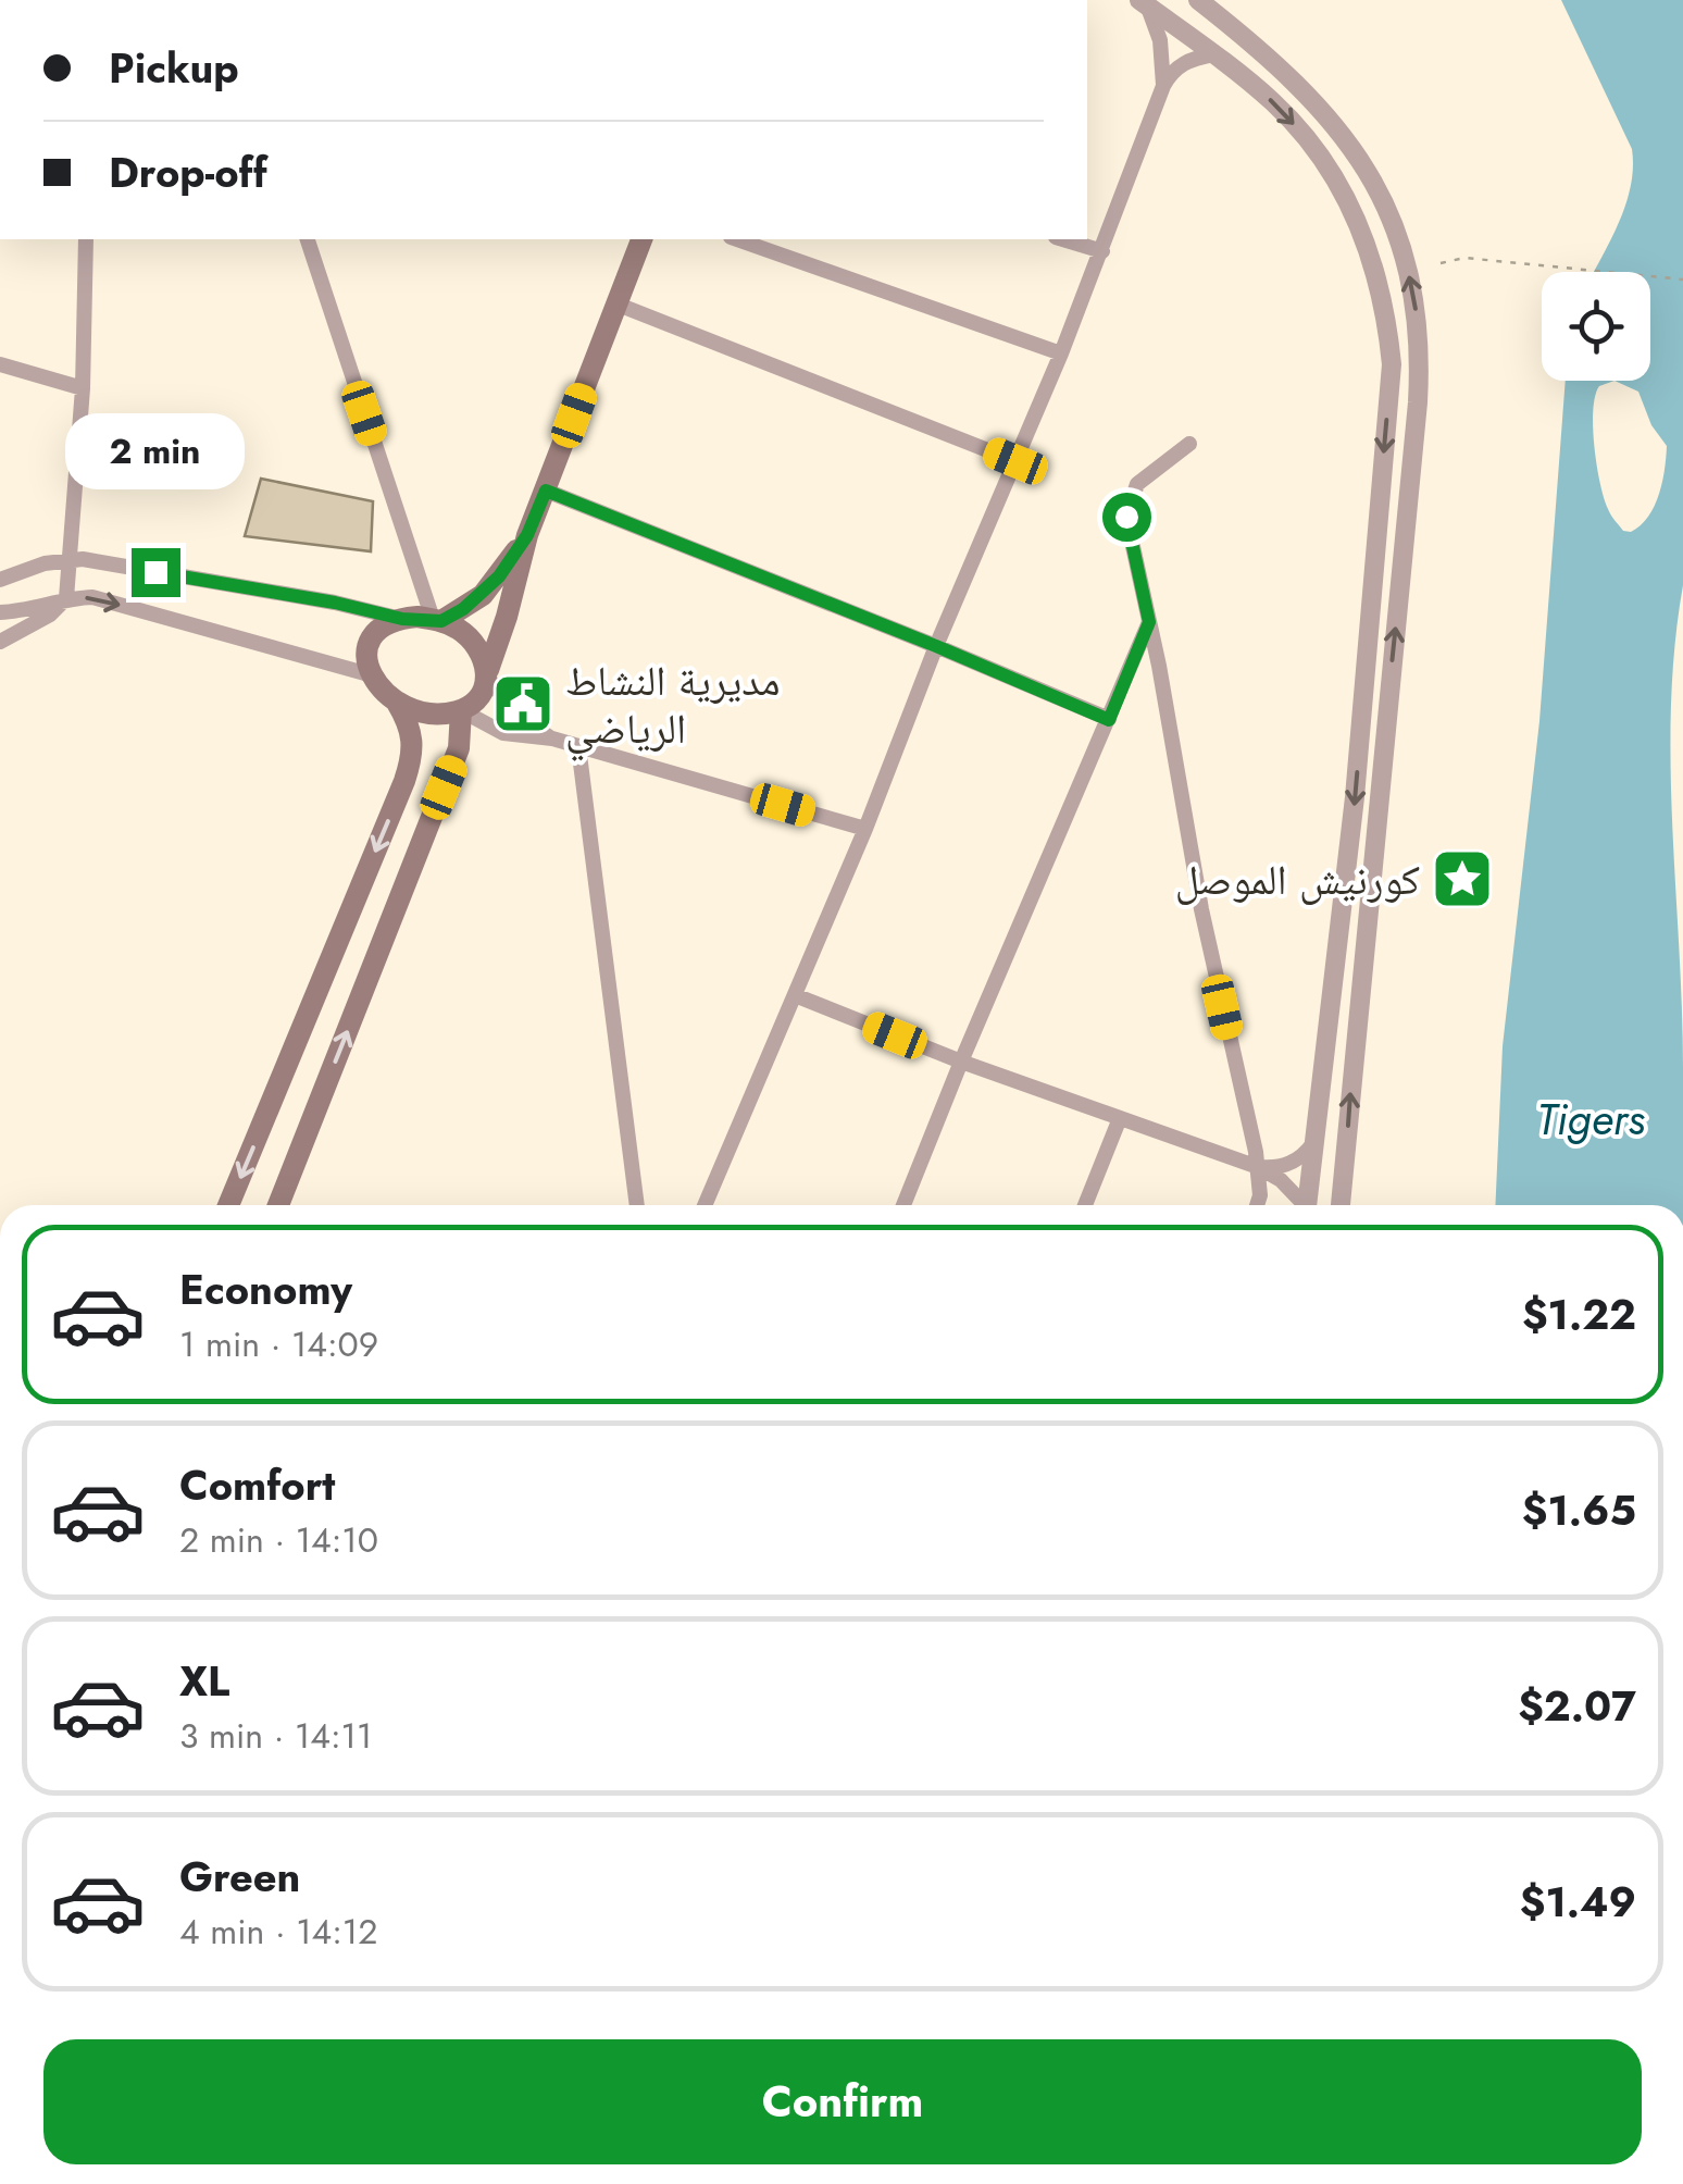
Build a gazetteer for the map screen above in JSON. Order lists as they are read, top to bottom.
{
  "water": ["Tigers"],
  "places": {
    "public building": ["مديرية النشاط الرياضي"],
    "place": ["كورنيش الموصل"]
  },
  "page": {
    "banner": ["Pickup", "Drop-off"],
    "bubble": "2 min",
    "list": [
      {
        "name": "Economy",
        "note": "1 min · 14:09",
        "value": "$1.22"
      },
      {
        "name": "Comfort",
        "note": "2 min · 14:10",
        "value": "$1.65"
      },
      {
        "name": "XL",
        "note": "3 min · 14:11",
        "value": "$2.07"
      },
      {
        "name": "Green",
        "note": "4 min · 14:12",
        "value": "$1.49"
      }
    ],
    "buttons": "Confirm"
  }
}
